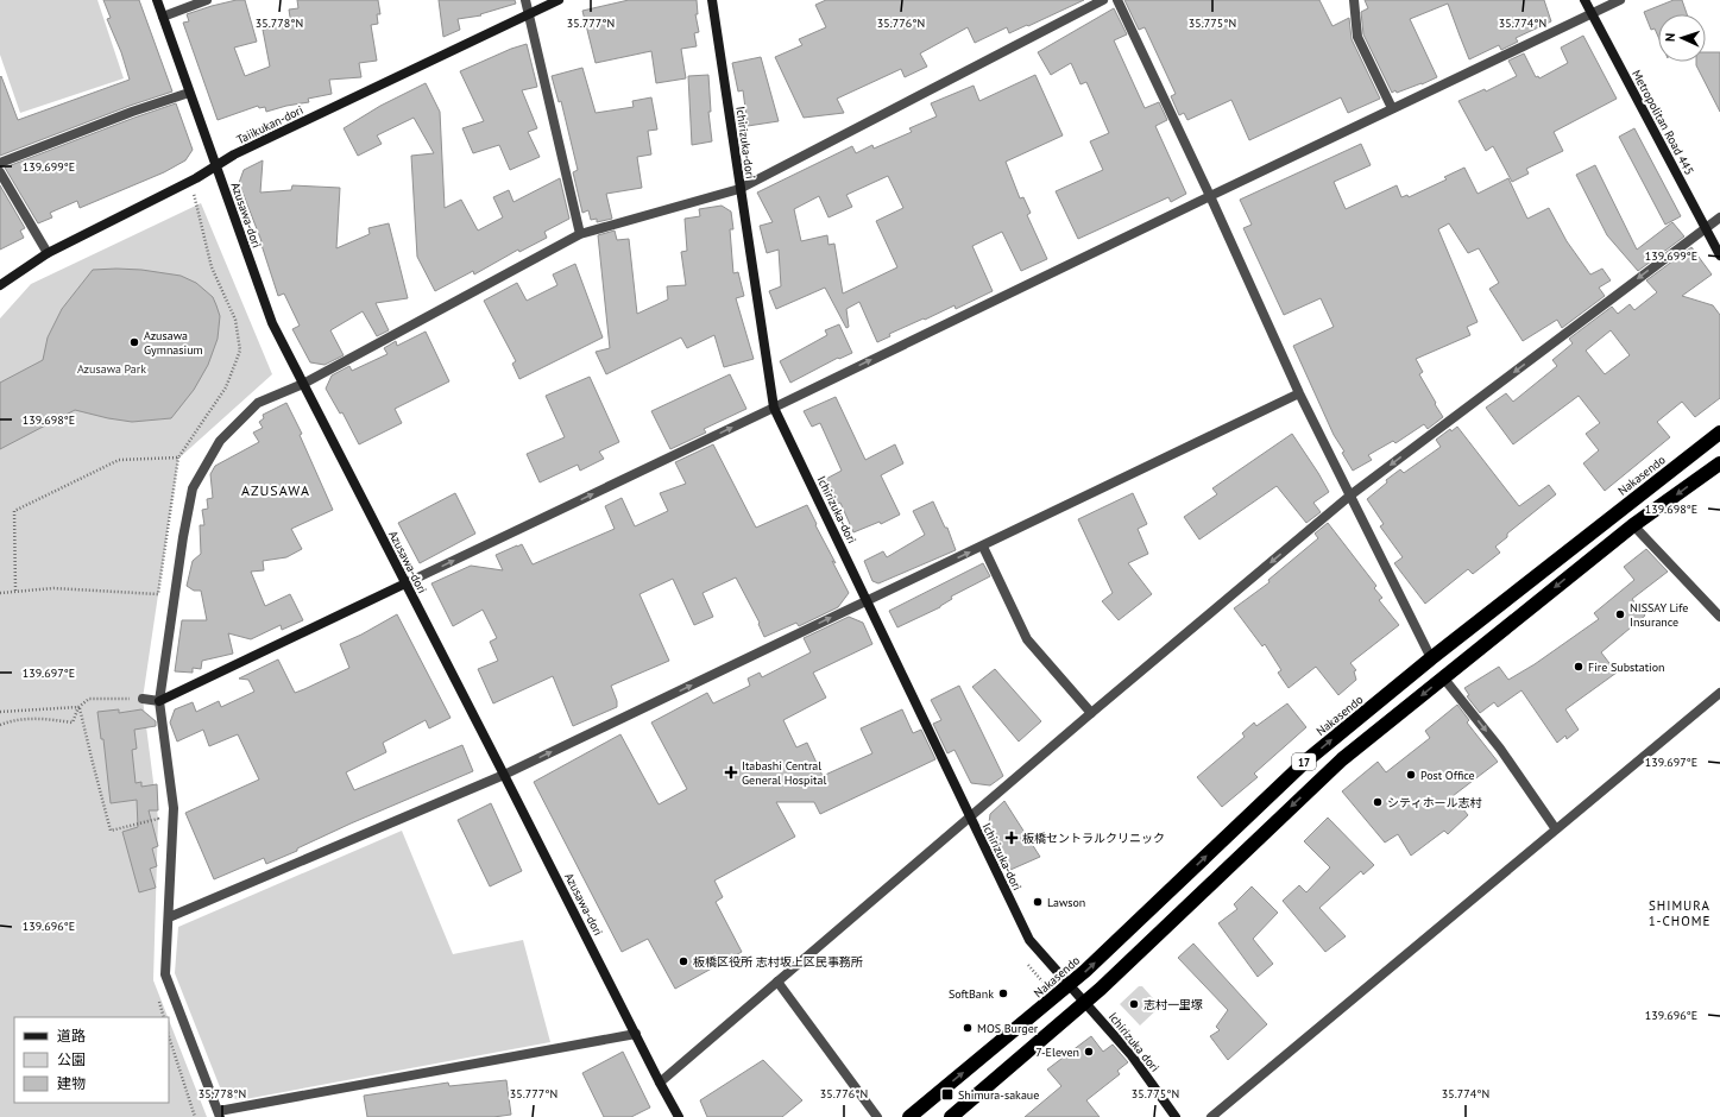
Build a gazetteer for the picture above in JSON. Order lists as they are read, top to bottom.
{
  "streets": {
    "highway": ["Nakasendo", "17"],
    "street": [
      "Metropolitan Road 445",
      "Taiikukan-dori",
      "Ichirizuka-dori",
      "Azusawa-dori",
      "Ichirizuka dori"
    ]
  },
  "crossings": [
    ["Taiikukan-dori", "Azusawa-dori"],
    ["Ichirizuka-dori", "Nakasendo"],
    ["Ichirizuka-dori", "Ichirizuka dori"],
    ["Nakasendo", "Ichirizuka dori"],
    ["17", "Ichirizuka dori"]
  ],
  "districts": ["AZUSAWA", "SHIMURA 1-CHOME"],
  "parks": ["Azusawa Park"],
  "places": {
    "other": [
      "Azusawa Gymnasium",
      "NISSAY Life Insurance",
      "Fire Substation",
      "Post Office",
      "シティホール志村",
      "Lawson",
      "板橋区役所 志村坂上区民事務所",
      "SoftBank",
      "志村一里塚",
      "MOS Burger",
      "7-Eleven"
    ],
    "health": ["Itabashi Central General Hospital", "板橋セントラルクリニック"],
    "transit": ["Shimura-sakaue"]
  },
  "legend": ["道路", "公園", "建物"],
  "north": "left",
  "coordinates": [
    "35.778°N",
    "35.777°N",
    "35.776°N",
    "35.775°N",
    "35.774°N",
    "139.699°E",
    "139.698°E",
    "139.697°E",
    "139.696°E"
  ]
}
